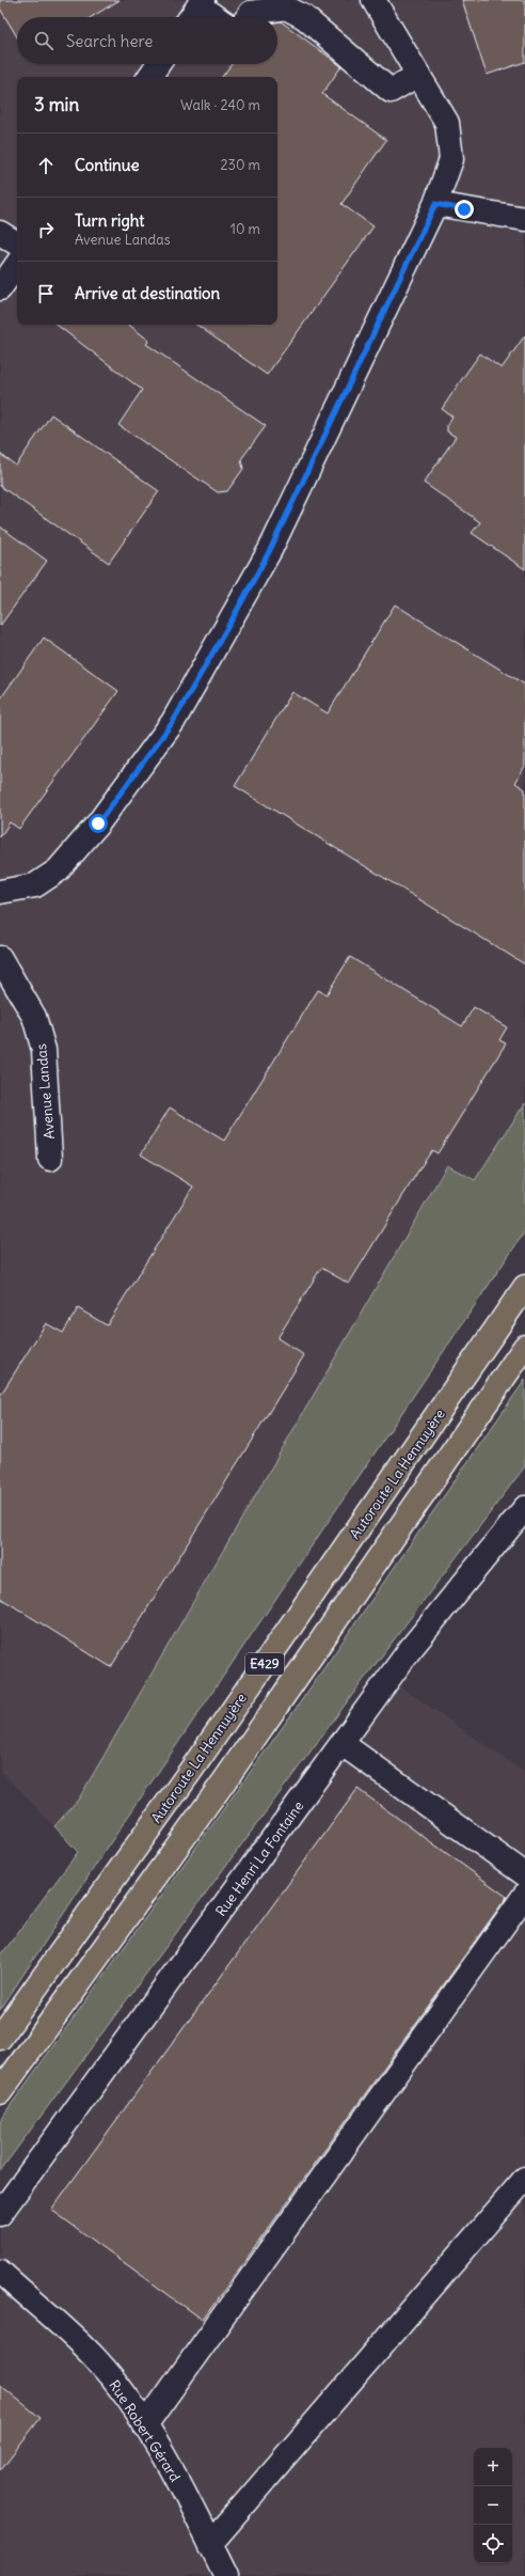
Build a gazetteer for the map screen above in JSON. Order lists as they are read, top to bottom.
{
  "streets": {
    "highway": ["Autoroute La Hennuyère", "E429"],
    "street": ["Avenue Landas", "Rue Henri La Fontaine", "Rue Robert Gérard"]
  },
  "page": {
    "search": "Search here",
    "heading": ["3 min", "Walk · 240 m"],
    "list": [
      ["Continue", "230 m"],
      ["Turn right", "Avenue Landas", "10 m"],
      "Arrive at destination"
    ],
    "map_buttons": ["+", "−"]
  }
}
